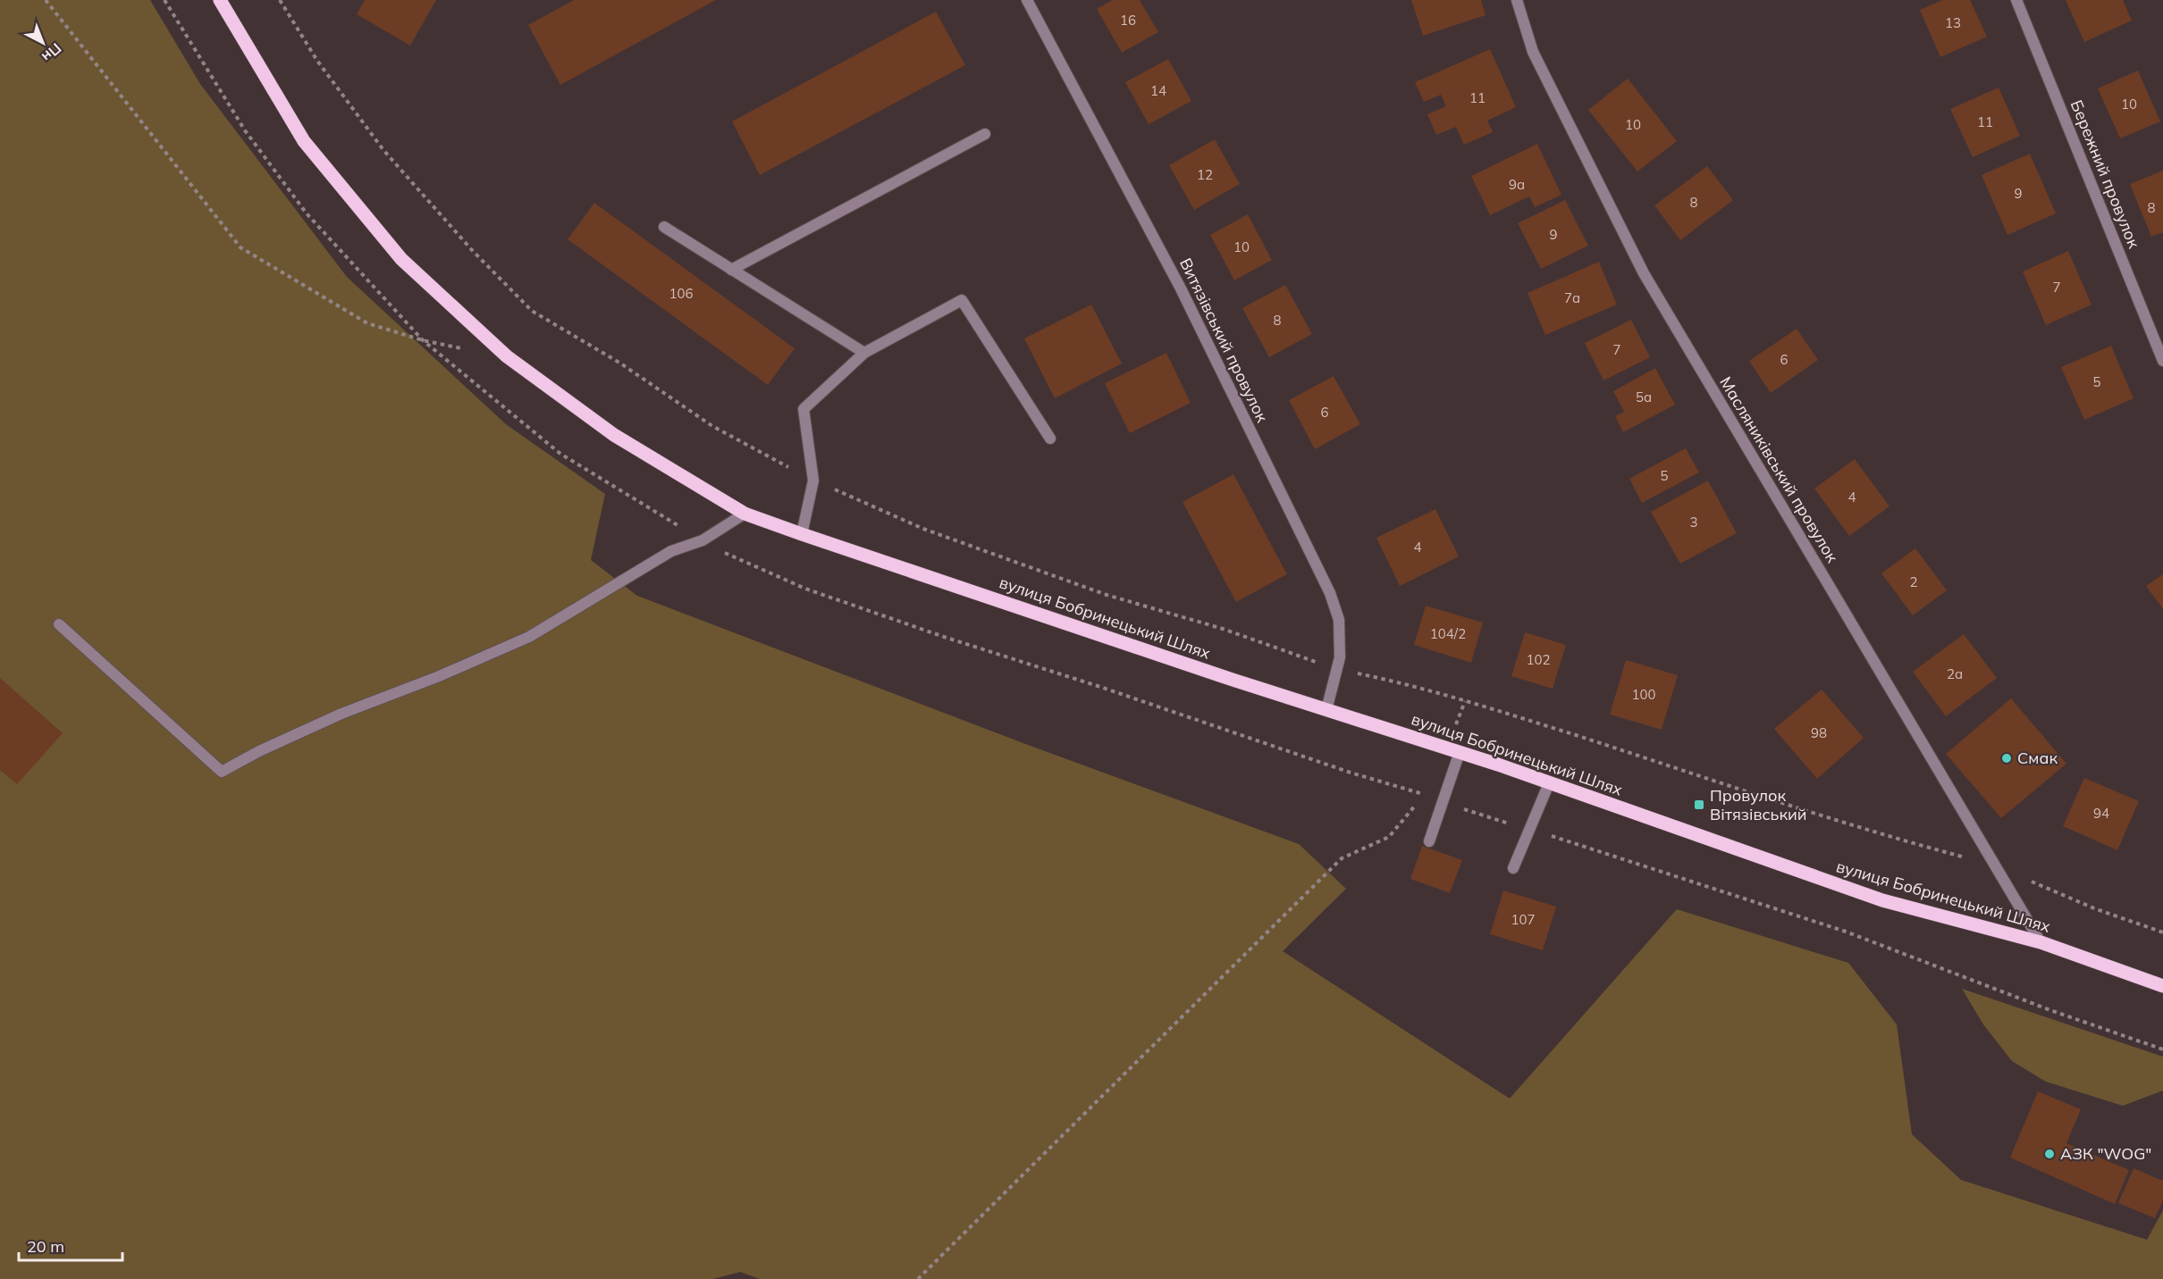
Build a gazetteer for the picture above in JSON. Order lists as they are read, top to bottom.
{
  "streets": {
    "main road": ["вулиця Бобринецький Шлях"],
    "street": ["Бережний провулок", "Витязівський провулок", "Масляниківський провулок"]
  },
  "crossings": [
    ["Витязівський провулок", "вулиця Бобринецький Шлях"],
    ["Масляниківський провулок", "вулиця Бобринецький Шлях"]
  ],
  "places": {
    "other": ["Смак", "АЗК \"WOG\""],
    "transit": ["Провулок Вітязівський"]
  },
  "house_numbers": [
    "16",
    "13",
    "14",
    "11",
    "10",
    "11",
    "10",
    "12",
    "9а",
    "9",
    "8",
    "8",
    "9",
    "10",
    "7",
    "106",
    "7а",
    "8",
    "7",
    "6",
    "5",
    "5а",
    "6",
    "5",
    "4",
    "3",
    "4",
    "2",
    "104/2",
    "102",
    "2а",
    "100",
    "98",
    "94",
    "107"
  ],
  "scale_bar": "20 m",
  "north": "bottom right"
}
